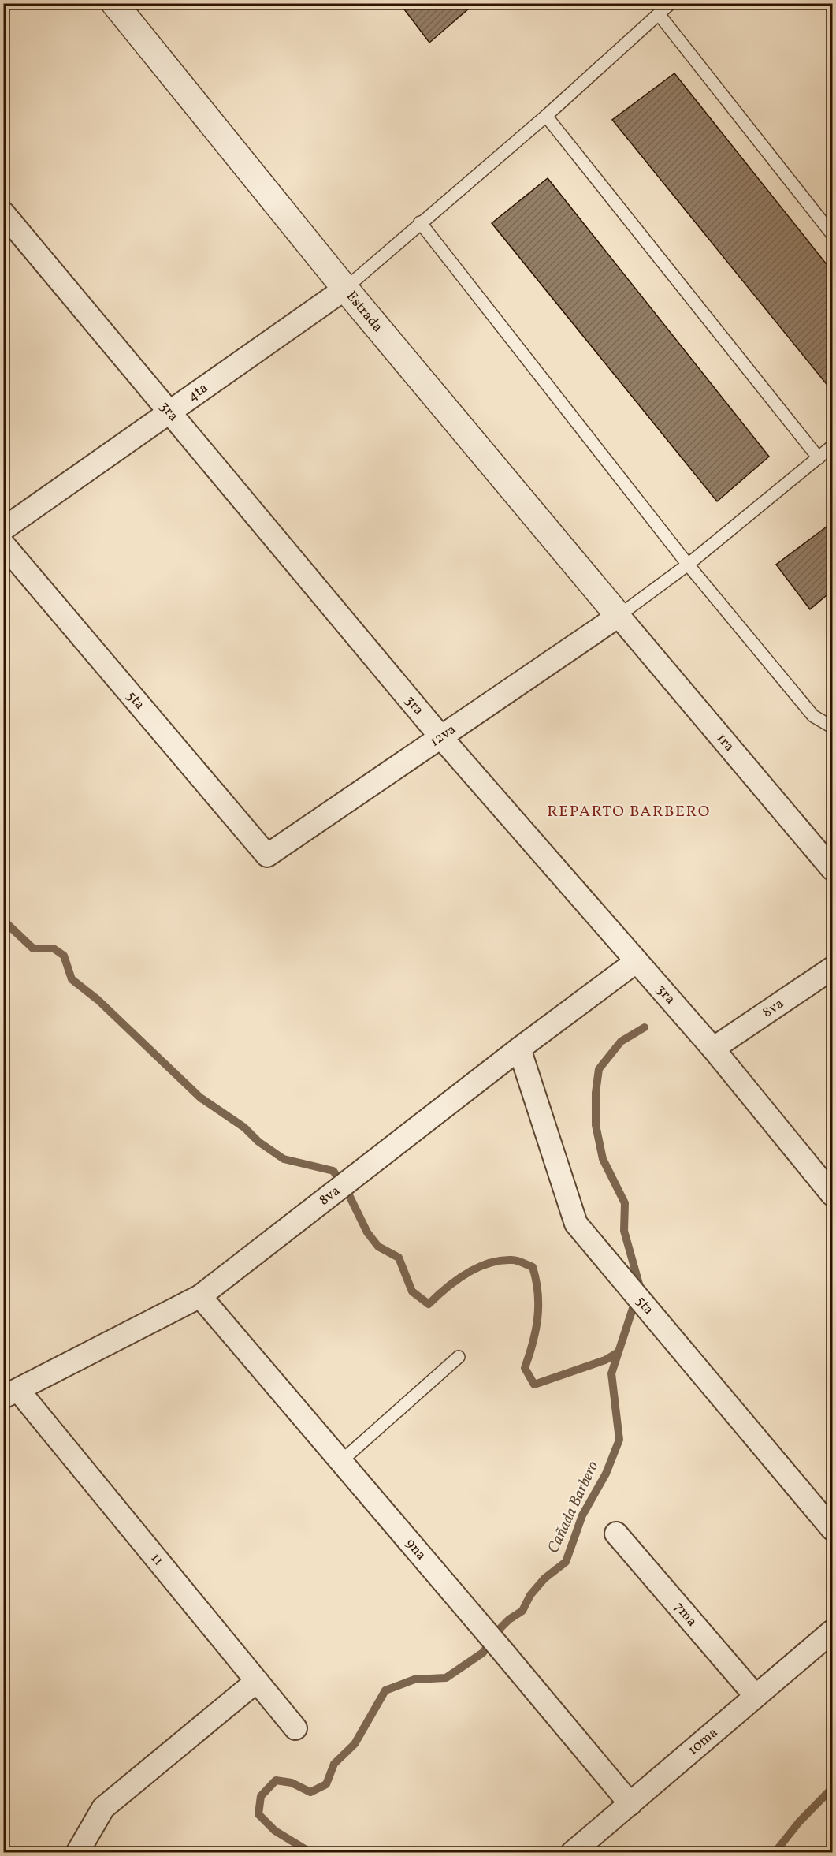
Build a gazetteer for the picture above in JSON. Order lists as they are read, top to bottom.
{
  "streets": {
    "street": [
      "Estrada",
      "4ta",
      "3ra",
      "5ta",
      "12va",
      "1ra",
      "8va",
      "9na",
      "11",
      "7ma",
      "10ma"
    ]
  },
  "crossings": [
    ["Estrada", "4ta"],
    ["Estrada", "12va"],
    ["Estrada", "1ra"],
    ["4ta", "3ra"],
    ["3ra", "12va"],
    ["3ra", "8va"],
    ["5ta", "12va"],
    ["5ta", "8va"],
    ["12va", "1ra"],
    ["8va", "9na"],
    ["8va", "11"],
    ["9na", "10ma"],
    ["7ma", "10ma"]
  ],
  "districts": ["REPARTO BARBERO"],
  "water": ["Cañada Barbero"]
}
